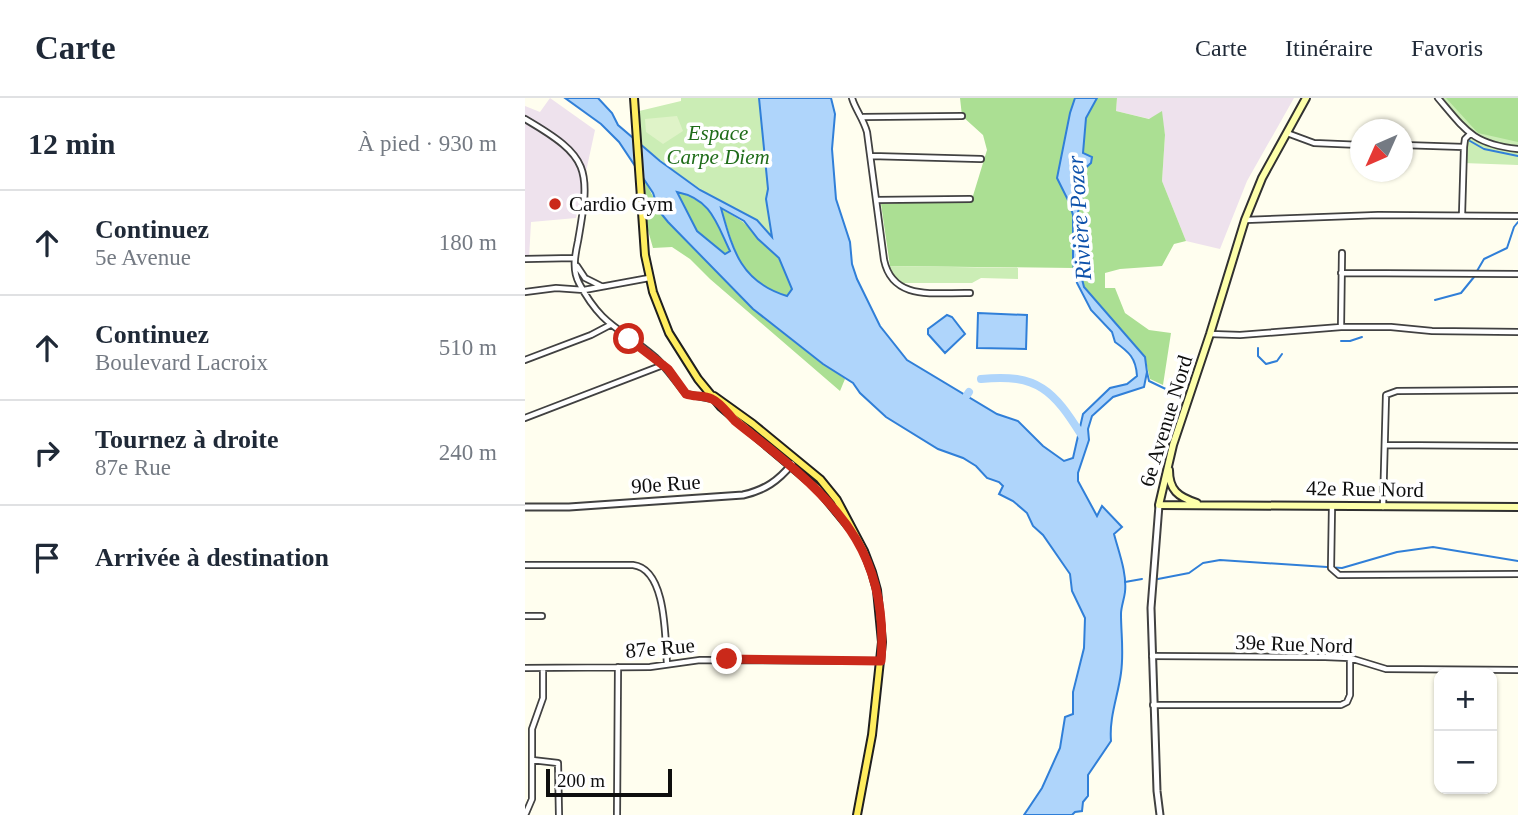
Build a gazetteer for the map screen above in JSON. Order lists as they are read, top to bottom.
{
  "streets": {
    "main road": ["6e Avenue Nord", "42e Rue Nord"],
    "street": ["90e Rue", "39e Rue Nord", "87e Rue"]
  },
  "crossings": [
    ["6e Avenue Nord", "42e Rue Nord"],
    ["6e Avenue Nord", "39e Rue Nord"]
  ],
  "water": ["Rivière Pozer"],
  "parks": ["Espace Carpe Diem"],
  "places": ["Cardio Gym"],
  "scale_bar": "200 m",
  "north": "bottom left",
  "page": {
    "header": "Carte",
    "nav": ["Carte", "Itinéraire", "Favoris"],
    "heading": ["12 min", "À pied · 930 m"],
    "list": [
      ["Continuez", "5e Avenue", "180 m"],
      ["Continuez", "Boulevard Lacroix", "510 m"],
      ["Tournez à droite", "87e Rue", "240 m"],
      "Arrivée à destination"
    ],
    "map_buttons": ["+", "−"],
    "scale": "200 m"
  }
}
